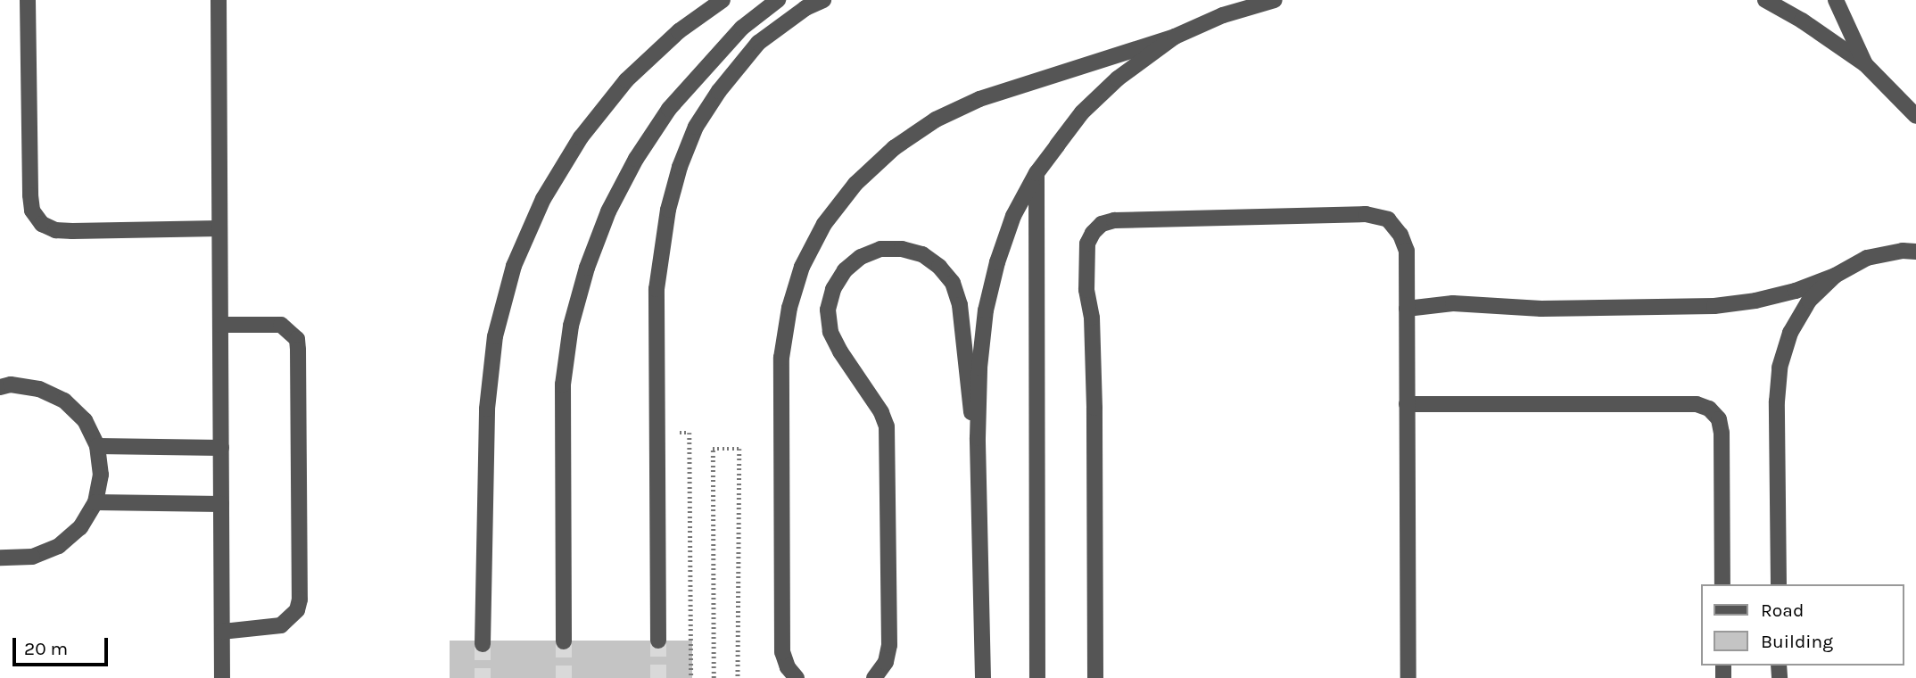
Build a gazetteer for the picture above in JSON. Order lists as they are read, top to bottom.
{
  "legend": ["Road", "Building"],
  "scale_bar": "20 m"
}
